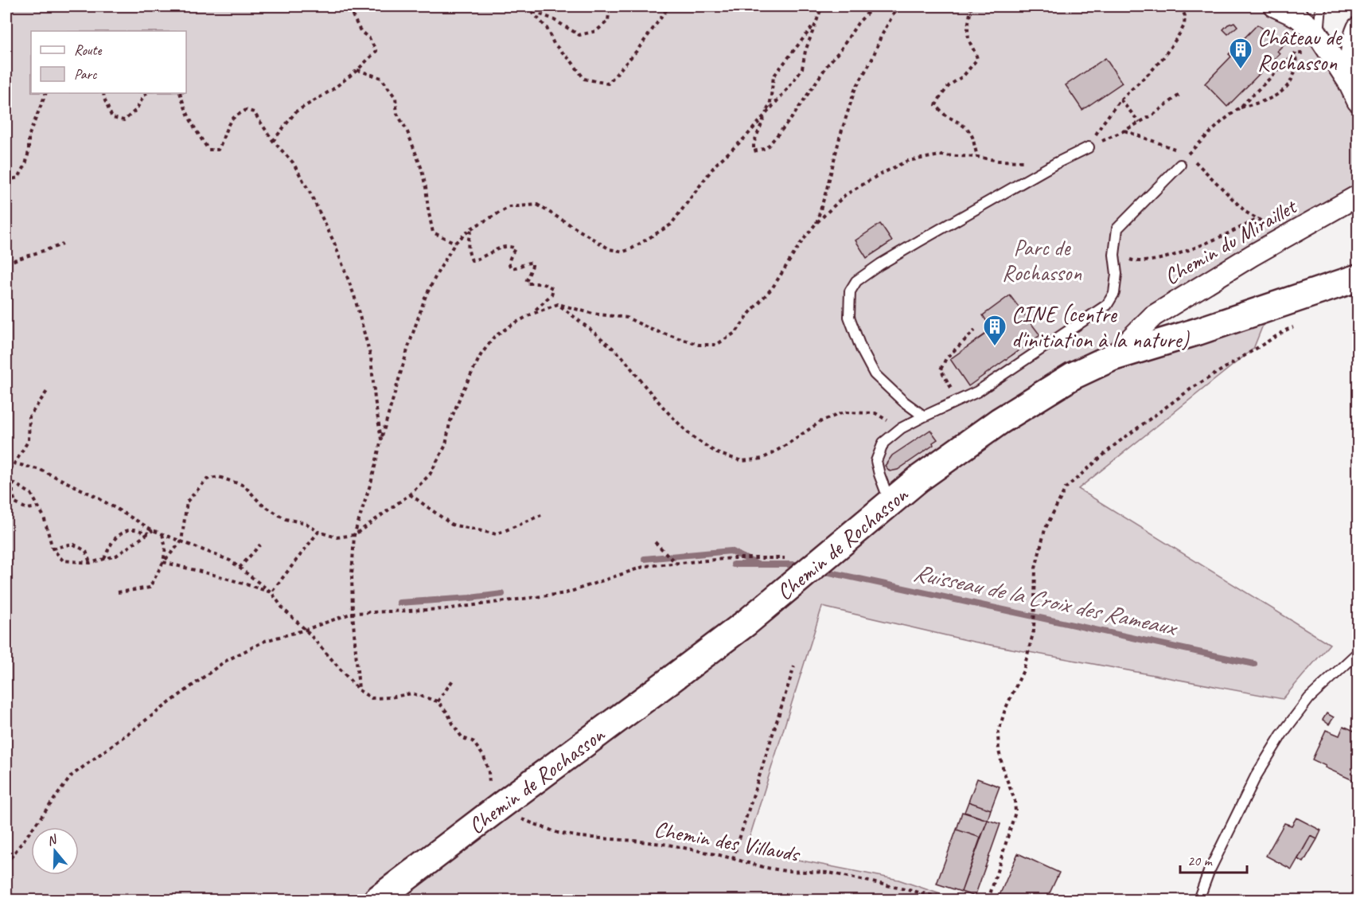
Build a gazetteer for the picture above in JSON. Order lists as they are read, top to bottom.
{
  "streets": {
    "street": ["Chemin du Miraillet", "Chemin de Rochasson"],
    "path": ["Chemin des Villauds"]
  },
  "crossings": [
    ["Chemin du Miraillet", "Chemin de Rochasson"],
    ["Chemin de Rochasson", "Chemin des Villauds"]
  ],
  "water": ["Ruisseau de la Croix des Rameaux"],
  "parks": ["Parc de Rochasson"],
  "places": {
    "building": ["Château de Rochasson", "CINE (centre d'initiation à la nature)"]
  },
  "legend": ["Route", "Parc"],
  "scale_bar": "20 m",
  "north": "top"
}
